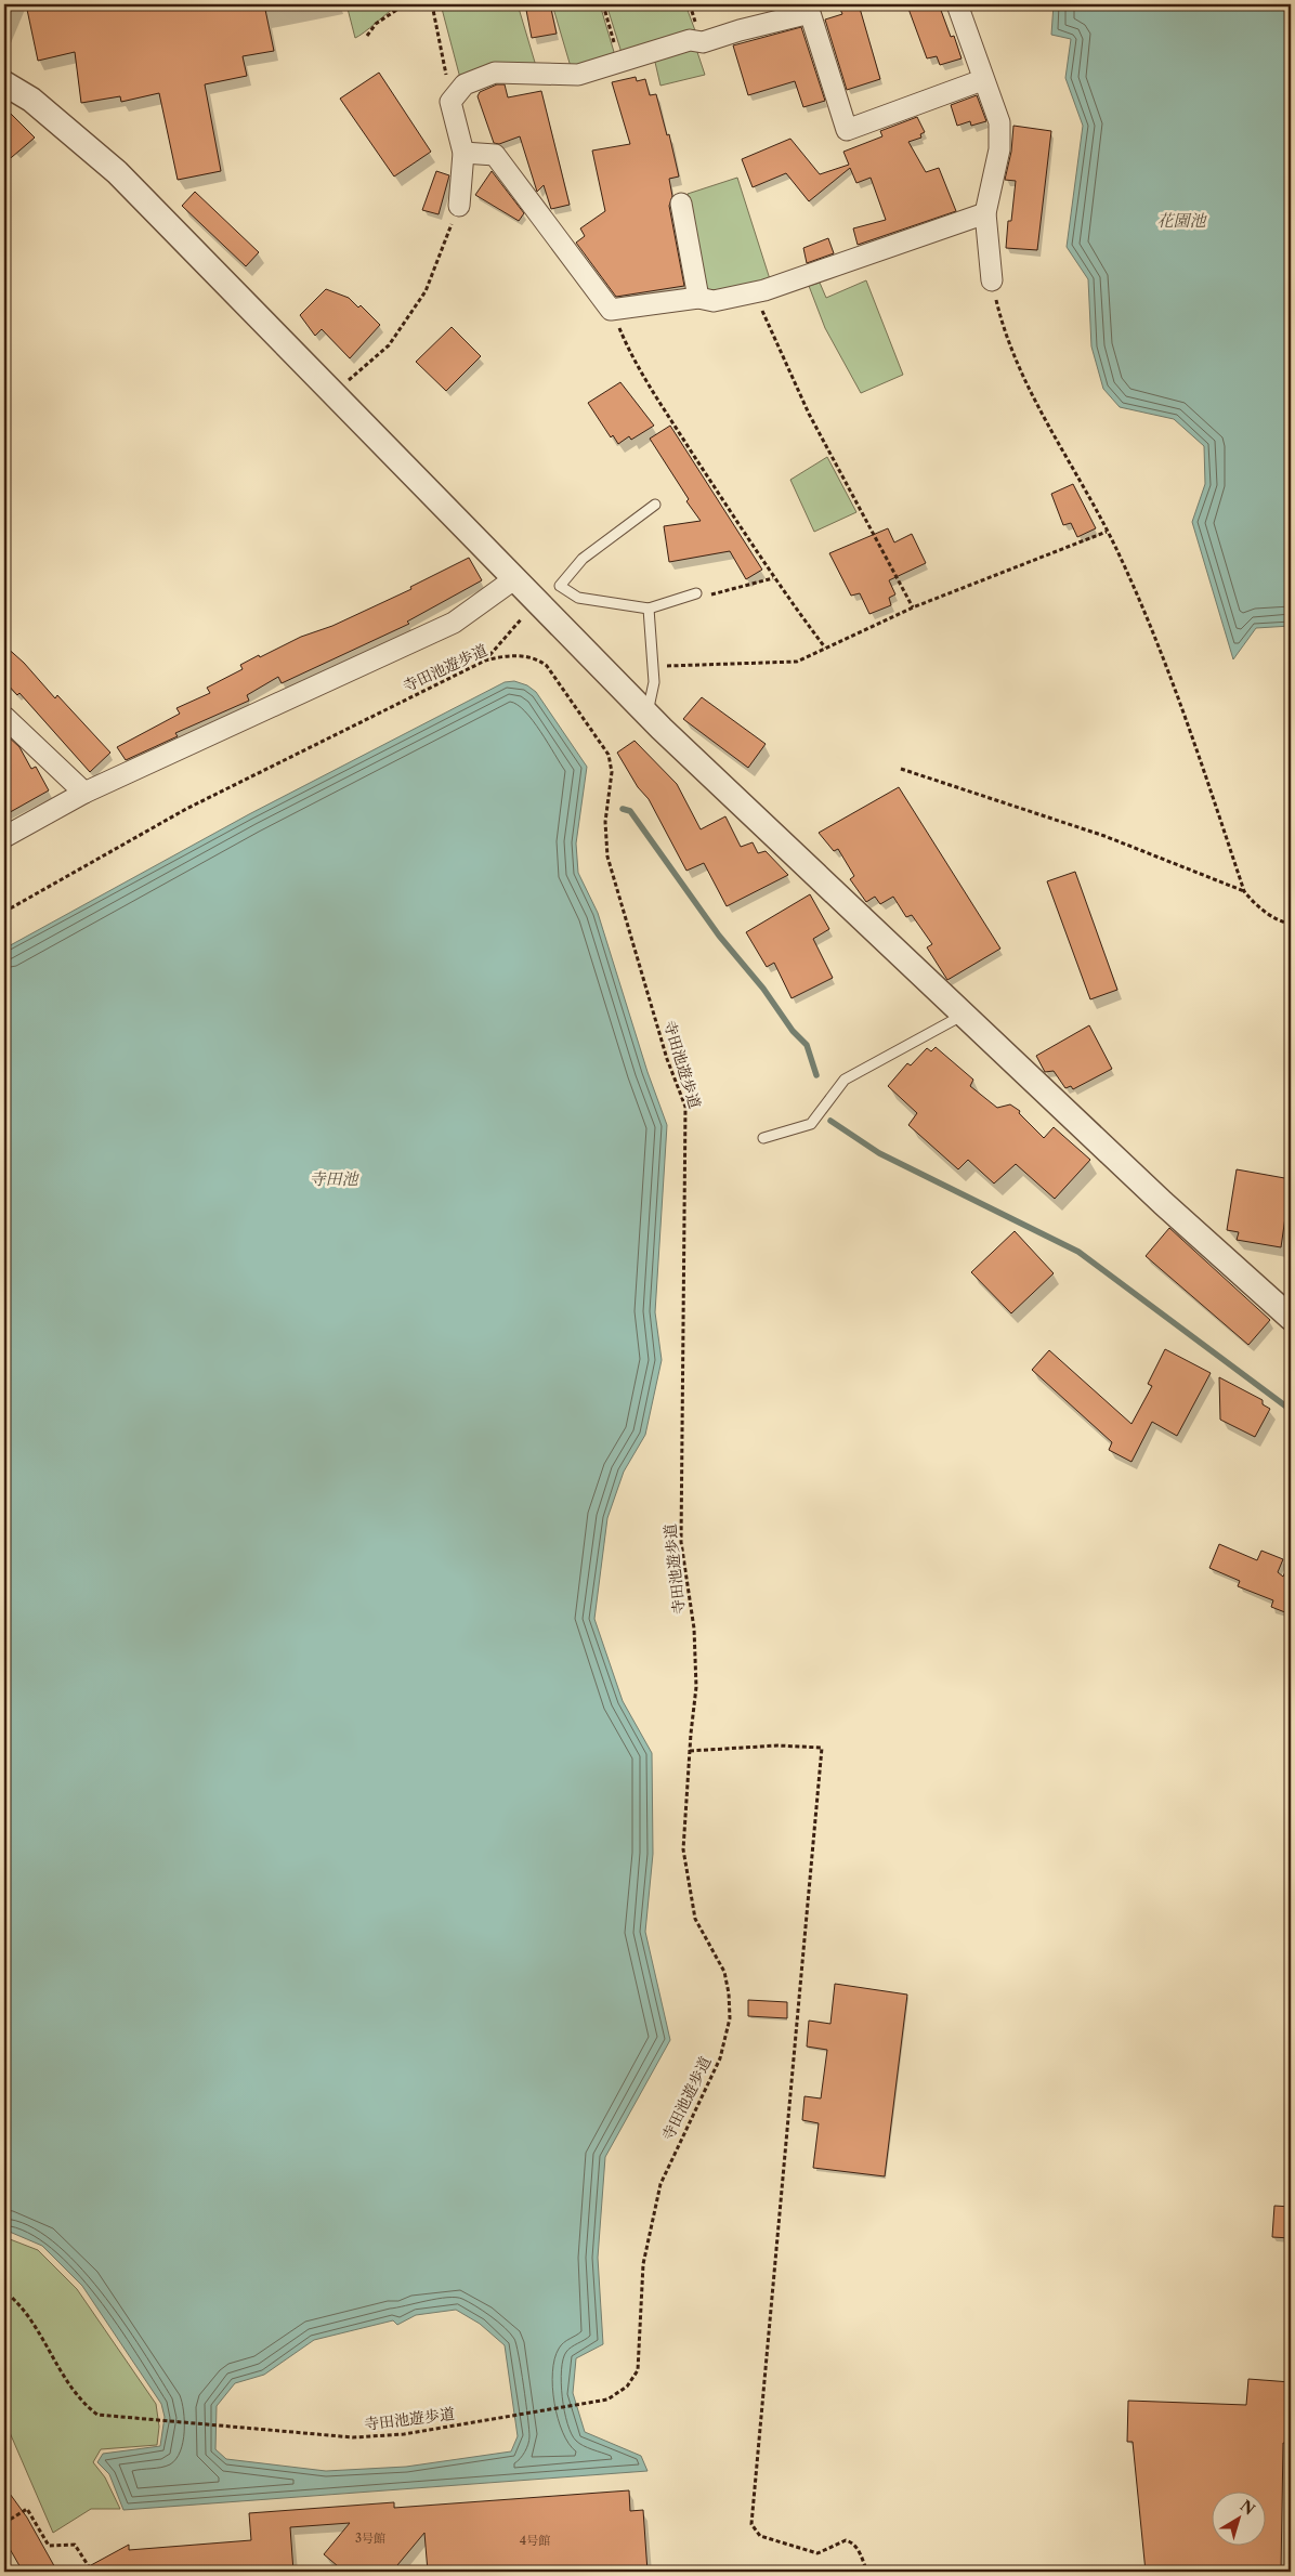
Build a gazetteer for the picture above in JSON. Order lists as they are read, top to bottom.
{
  "streets": {
    "path": ["寺田池遊歩道"]
  },
  "water": ["花園池", "寺田池"],
  "house_numbers": ["3号館", "4号館"],
  "north": "top right"
}
